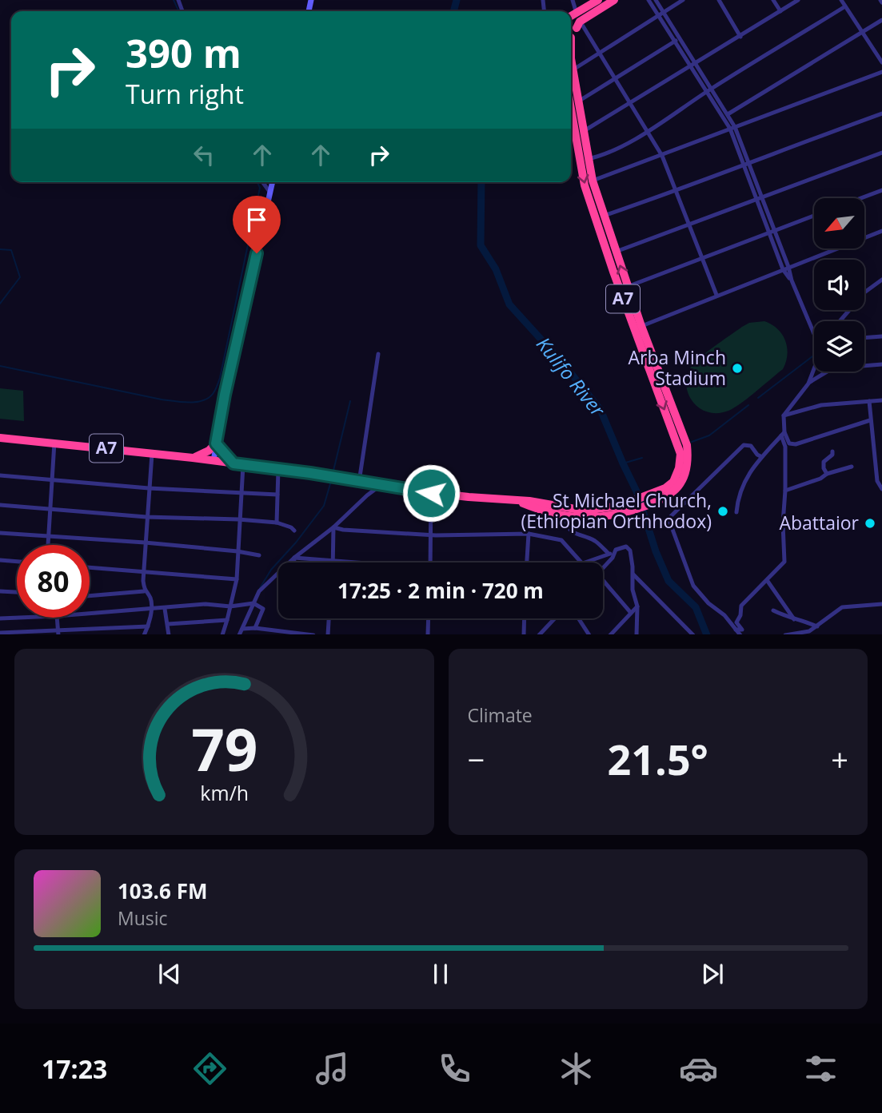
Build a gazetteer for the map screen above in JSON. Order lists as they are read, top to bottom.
{
  "streets": {
    "highway": ["A7"]
  },
  "water": ["Kulifo River"],
  "places": ["Arba Minch Stadium", "St Michael Church, (Ethiopian Orthhodox)", "Abattaior"],
  "north": "bottom left",
  "page": {
    "turn": ["390 m", "Turn right"],
    "limit": "80",
    "trip": "17:25 · 2 min · 720 m",
    "tile": "Climate",
    "heat": ["−", "21.5°", "+"],
    "song": ["103.6 FM", "Music"],
    "tabs": "17:23",
    "gauge": ["79", "km/h"]
  }
}
